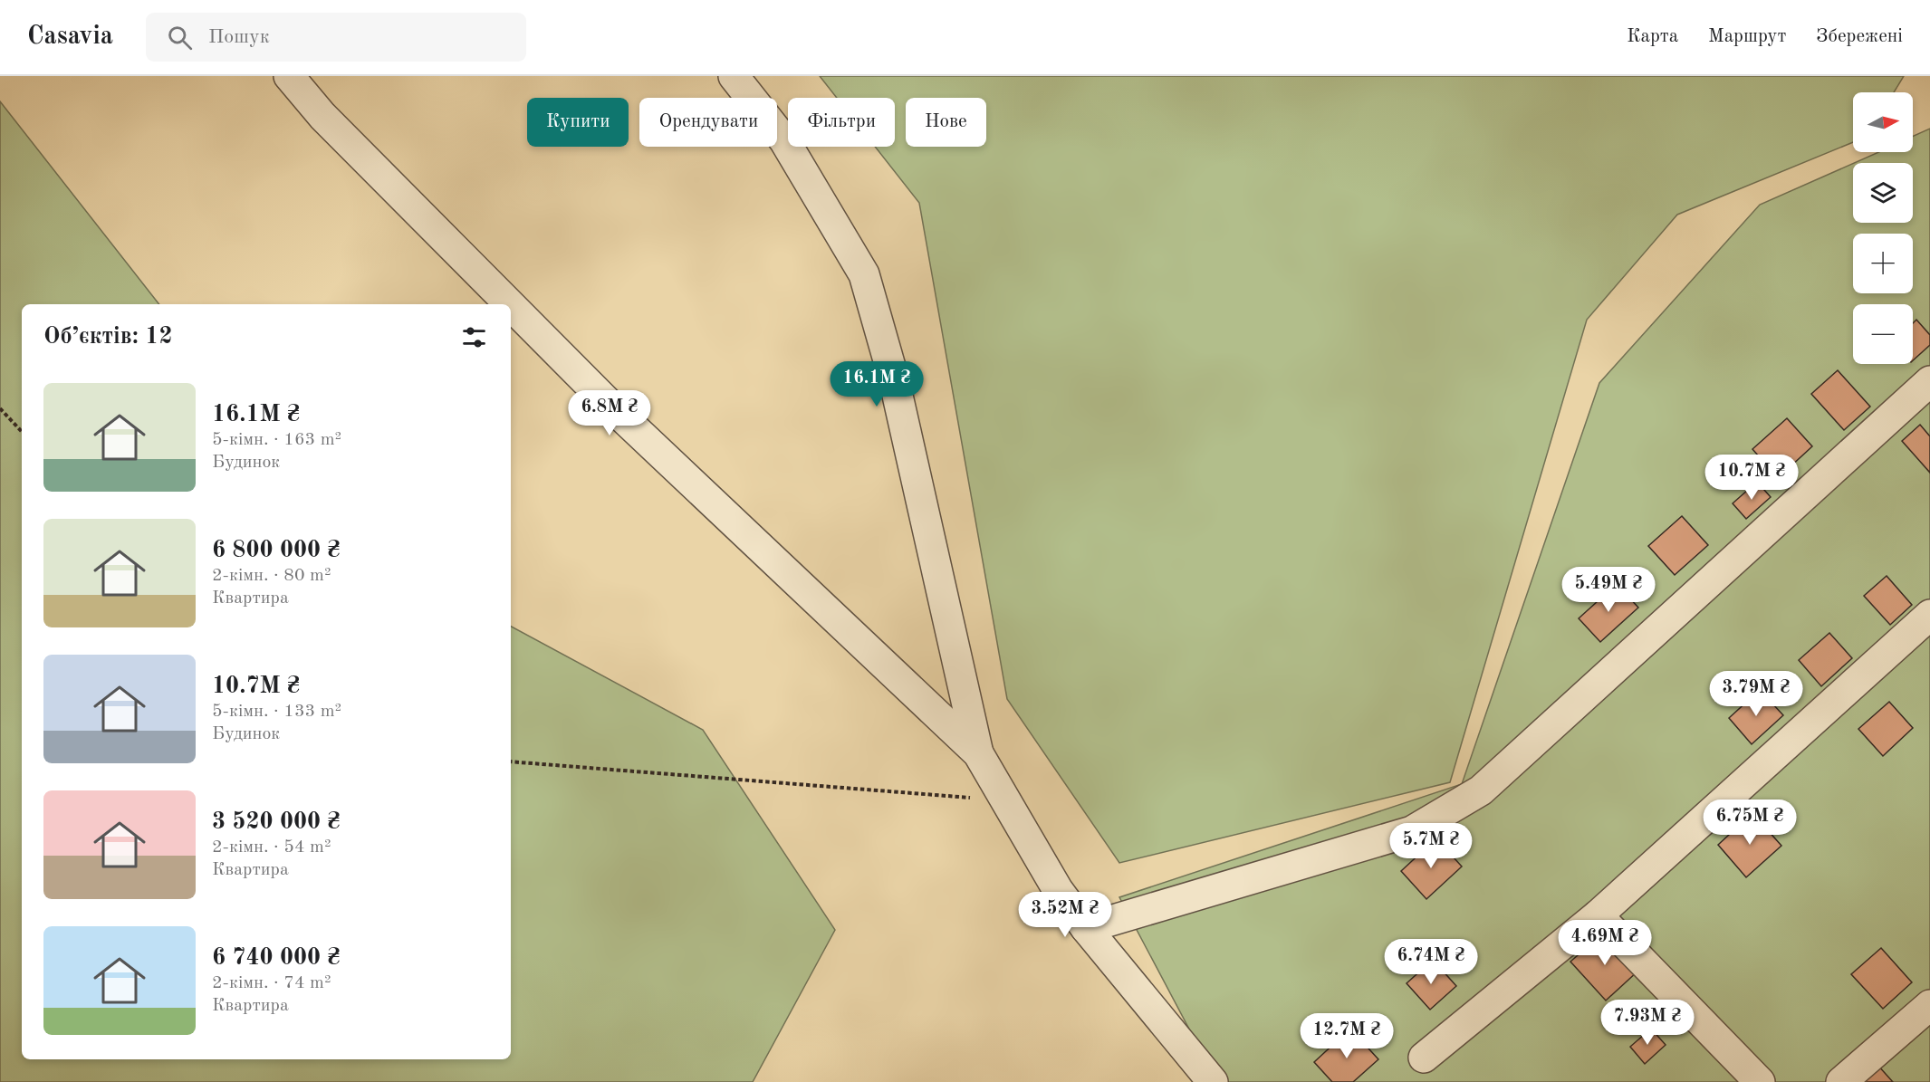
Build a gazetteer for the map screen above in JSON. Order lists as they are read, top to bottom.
{
  "north": "right",
  "page": {
    "header": "Casavia",
    "search": "Пошук",
    "nav": ["Карта", "Маршрут", "Збережені"],
    "map_buttons": ["+", "−"],
    "chip": [
      "Купити",
      "Орендувати",
      "Фільтри",
      "Нове"
    ],
    "heading": "Об’єктів: 12",
    "price": [
      "16.1M ₴",
      "6.8M ₴",
      "10.7M ₴",
      "5.49M ₴",
      "3.79M ₴",
      "6.75M ₴",
      "5.7M ₴",
      "3.52M ₴",
      "4.69M ₴",
      "6.74M ₴",
      "7.93M ₴",
      "12.7M ₴"
    ],
    "list": [
      {
        "name": "16.1M ₴",
        "note": "5-кімн. · 163 m² · Будинок"
      },
      {
        "name": "6 800 000 ₴",
        "note": "2-кімн. · 80 m² · Квартира"
      },
      {
        "name": "10.7M ₴",
        "note": "5-кімн. · 133 m² · Будинок"
      },
      {
        "name": "3 520 000 ₴",
        "note": "2-кімн. · 54 m² · Квартира"
      },
      {
        "name": "6 740 000 ₴",
        "note": "2-кімн. · 74 m² · Квартира"
      }
    ]
  }
}
